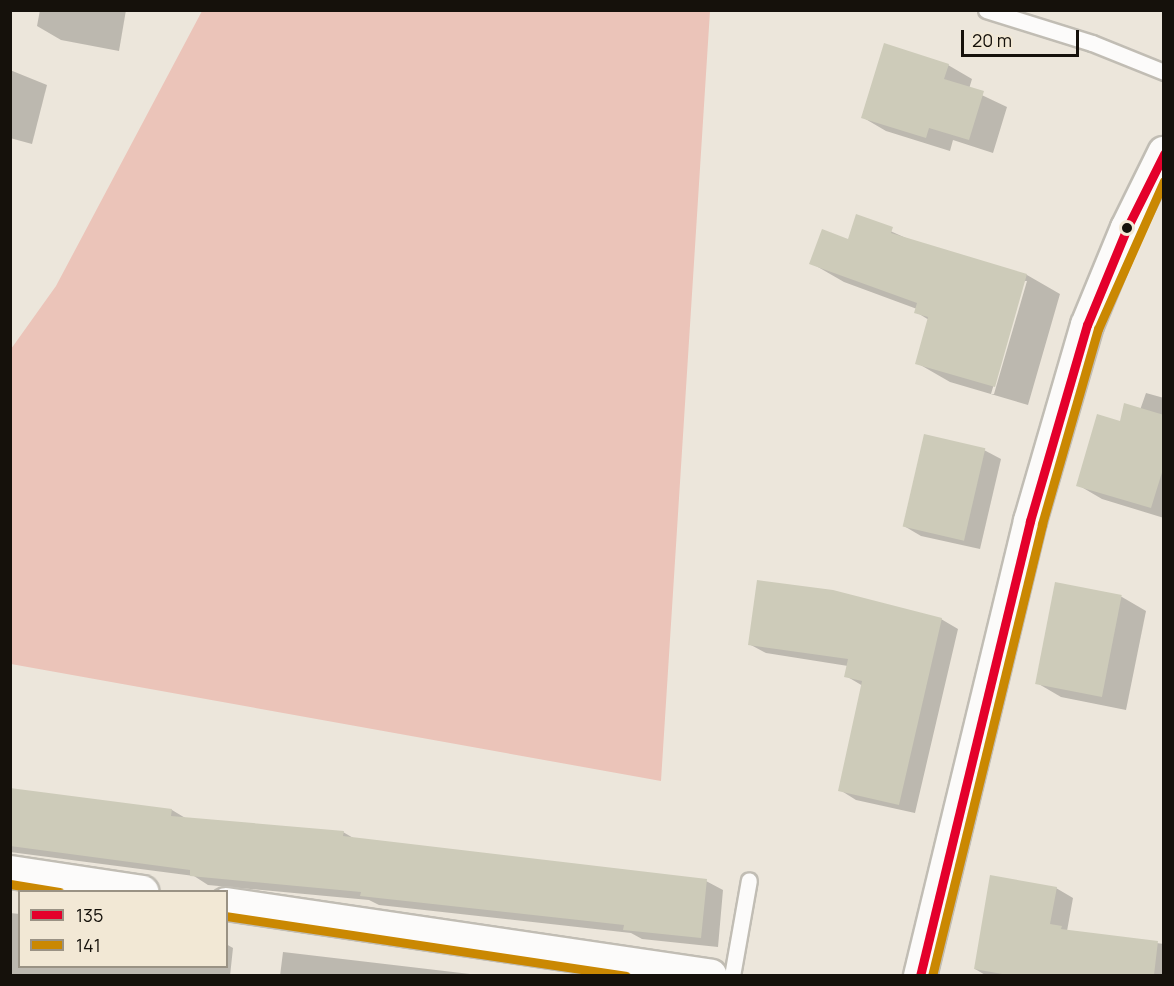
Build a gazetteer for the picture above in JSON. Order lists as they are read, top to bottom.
{
  "lines": ["transit line 135", "transit line 141"],
  "legend": ["135", "141"],
  "scale_bar": "20 m"
}
